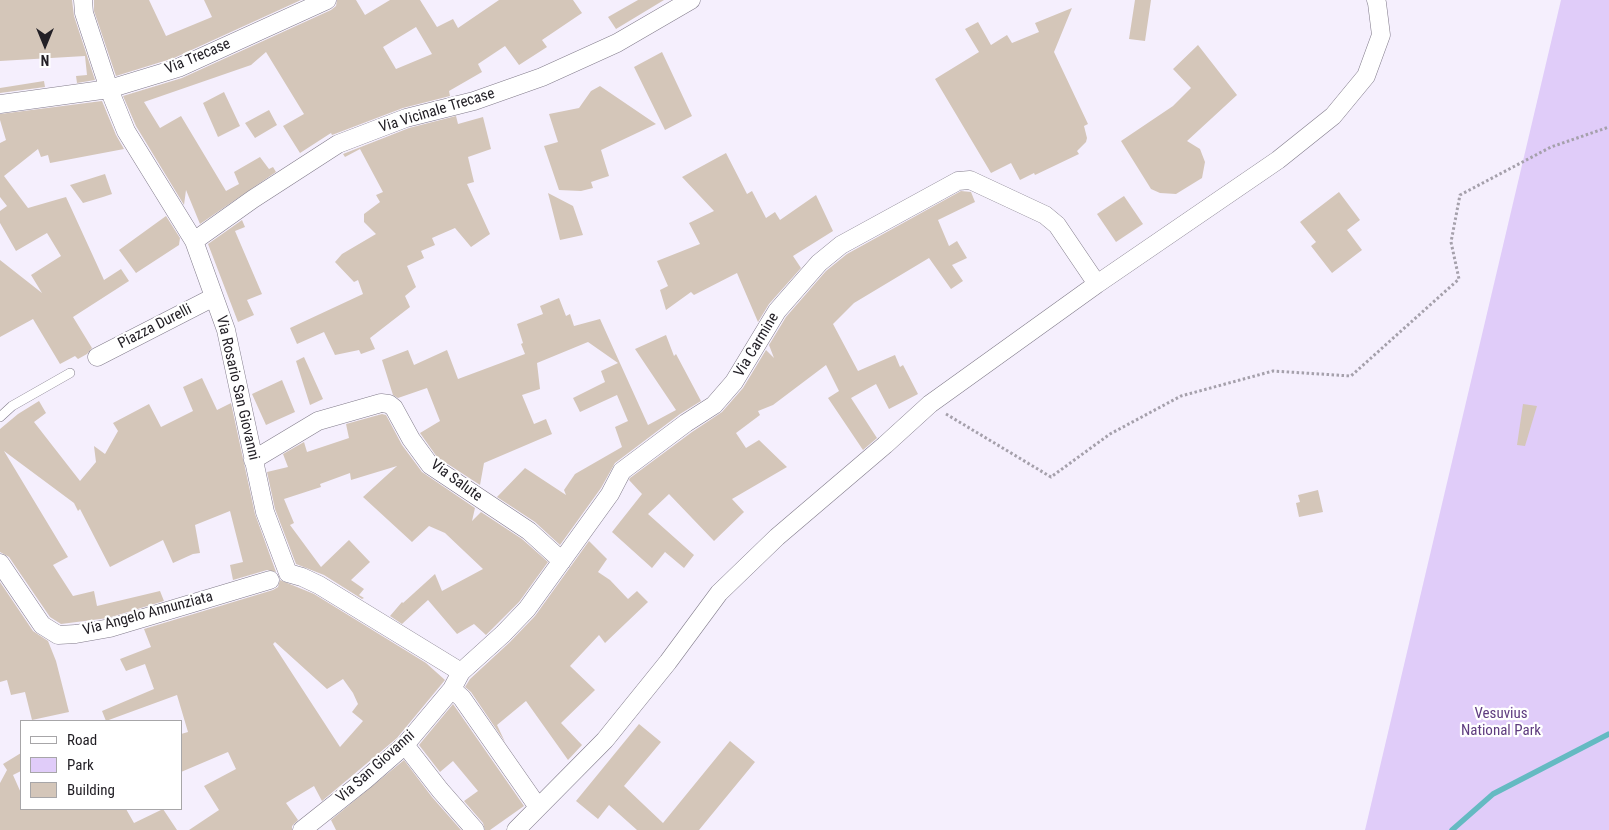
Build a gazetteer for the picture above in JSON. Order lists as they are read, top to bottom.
{
  "streets": {
    "street": [
      "Via Trecase",
      "Via Vicinale Trecase",
      "Piazza Durelli",
      "Via Carmine",
      "Via Rosario San Giovanni",
      "Via Salute",
      "Via Angelo Annunziata",
      "Via San Giovanni"
    ]
  },
  "crossings": [
    ["Via Trecase", "Via Rosario San Giovanni"],
    ["Via Vicinale Trecase", "Via Rosario San Giovanni"],
    ["Piazza Durelli", "Via Rosario San Giovanni"],
    ["Via Carmine", "Via Rosario San Giovanni"],
    ["Via Carmine", "Via Salute"],
    ["Via Carmine", "Via San Giovanni"],
    ["Via Rosario San Giovanni", "Via Salute"],
    ["Via Rosario San Giovanni", "Via San Giovanni"]
  ],
  "parks": ["Vesuvius National Park"],
  "legend": ["Road", "Park", "Building"],
  "north": "bottom"
}
